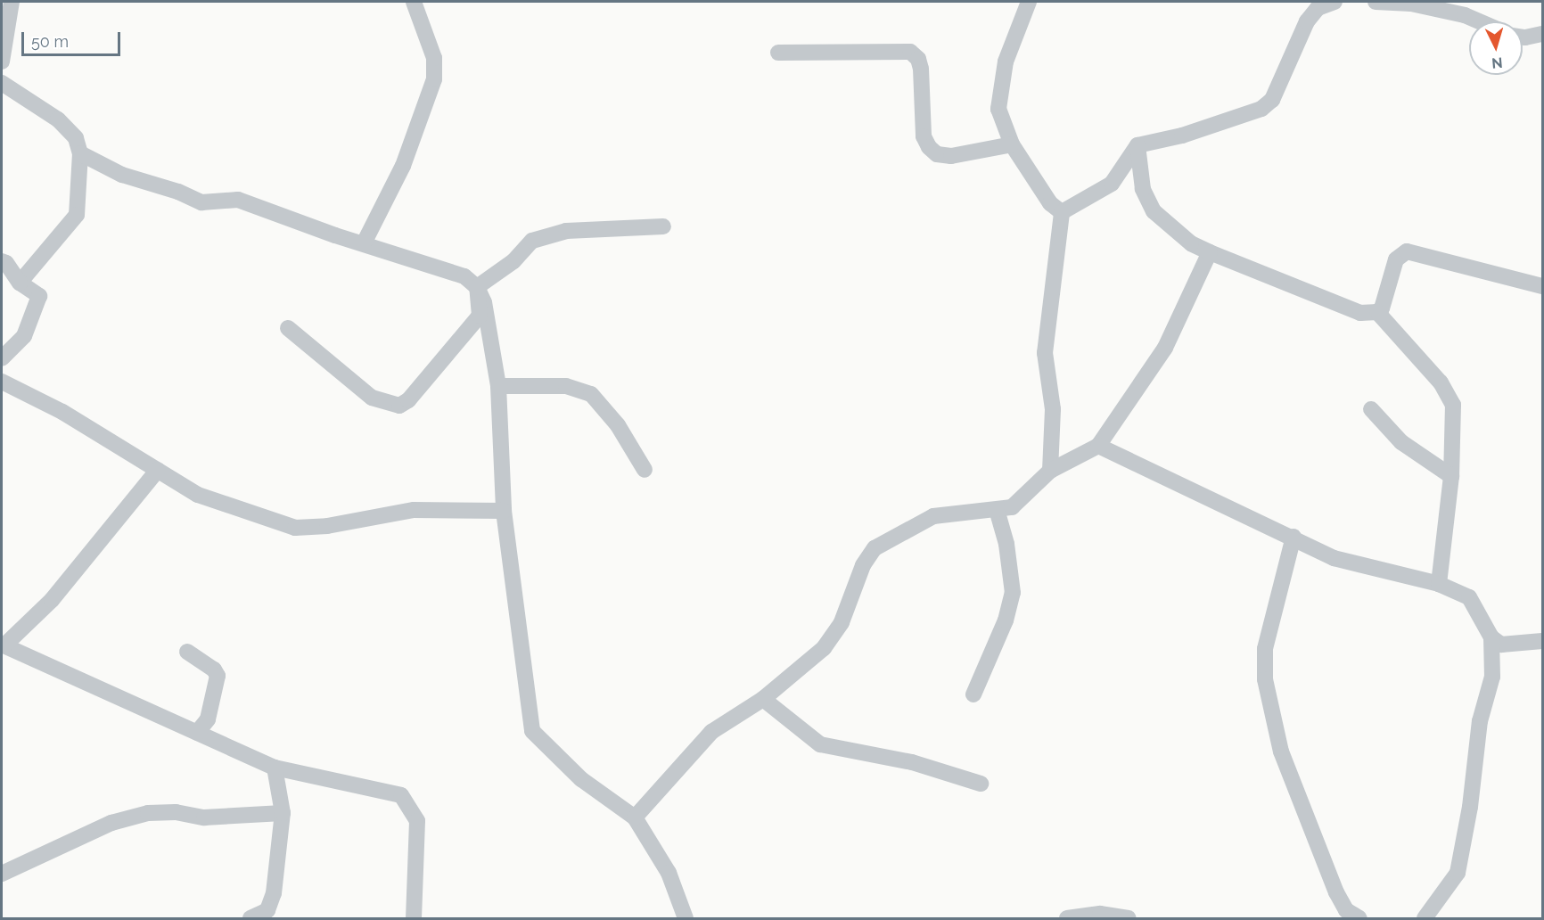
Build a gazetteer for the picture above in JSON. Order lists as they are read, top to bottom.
{
  "scale_bar": "50 m",
  "north": "bottom"
}
